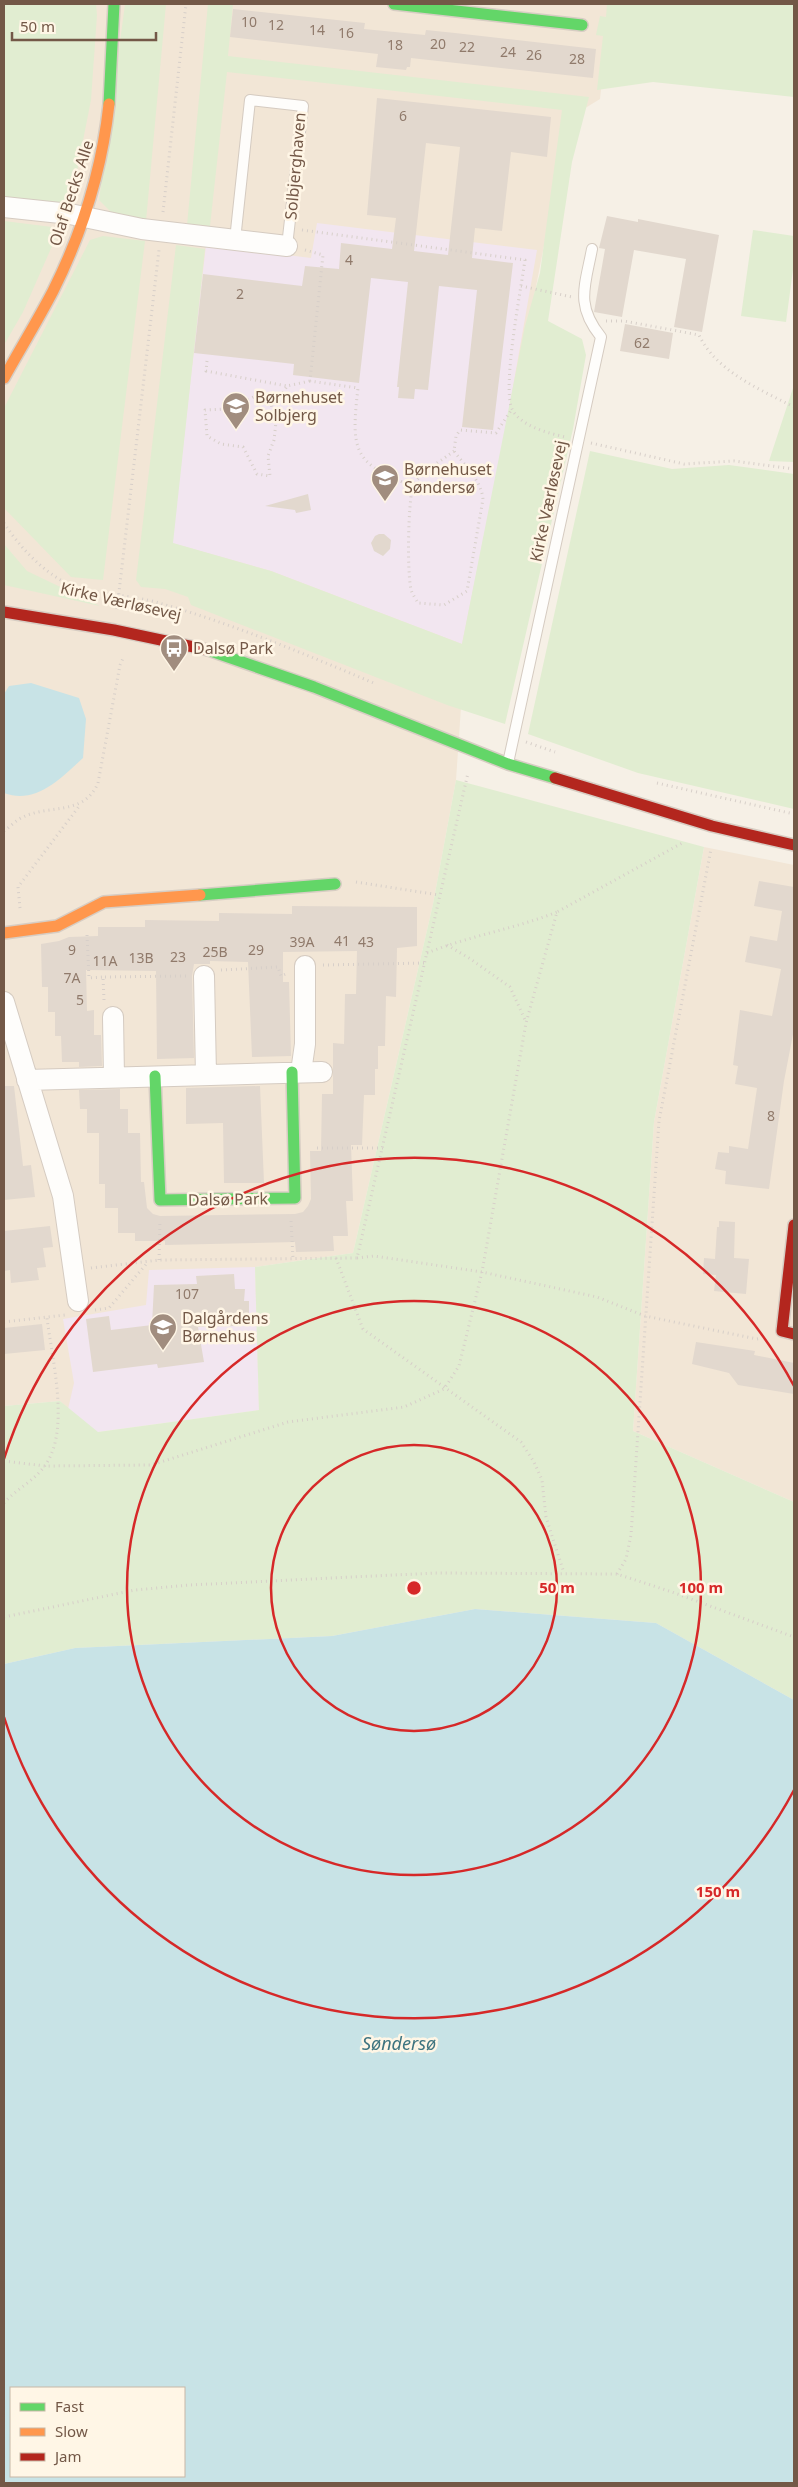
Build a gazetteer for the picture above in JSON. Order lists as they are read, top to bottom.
{
  "streets": {
    "street": ["Olaf Becks Alle", "Kirke Værløsevej", "Dalsø Park"],
    "lane": ["Solbjerghaven"]
  },
  "water": ["Søndersø"],
  "places": {
    "school or university": ["Børnehuset Solbjerg", "Børnehuset Søndersø", "Dalgårdens Børnehus"],
    "bus stop": ["Dalsø Park"]
  },
  "house_numbers": [
    "10",
    "12",
    "14",
    "16",
    "20",
    "18",
    "22",
    "24",
    "26",
    "28",
    "6",
    "4",
    "2",
    "62",
    "41",
    "39A",
    "43",
    "9",
    "29",
    "25B",
    "23",
    "13B",
    "11A",
    "7A",
    "5",
    "8",
    "107"
  ],
  "legend": ["Fast", "Slow", "Jam"],
  "scale_bar": "50 m",
  "rings": ["50 m", "100 m", "150 m"]
}
